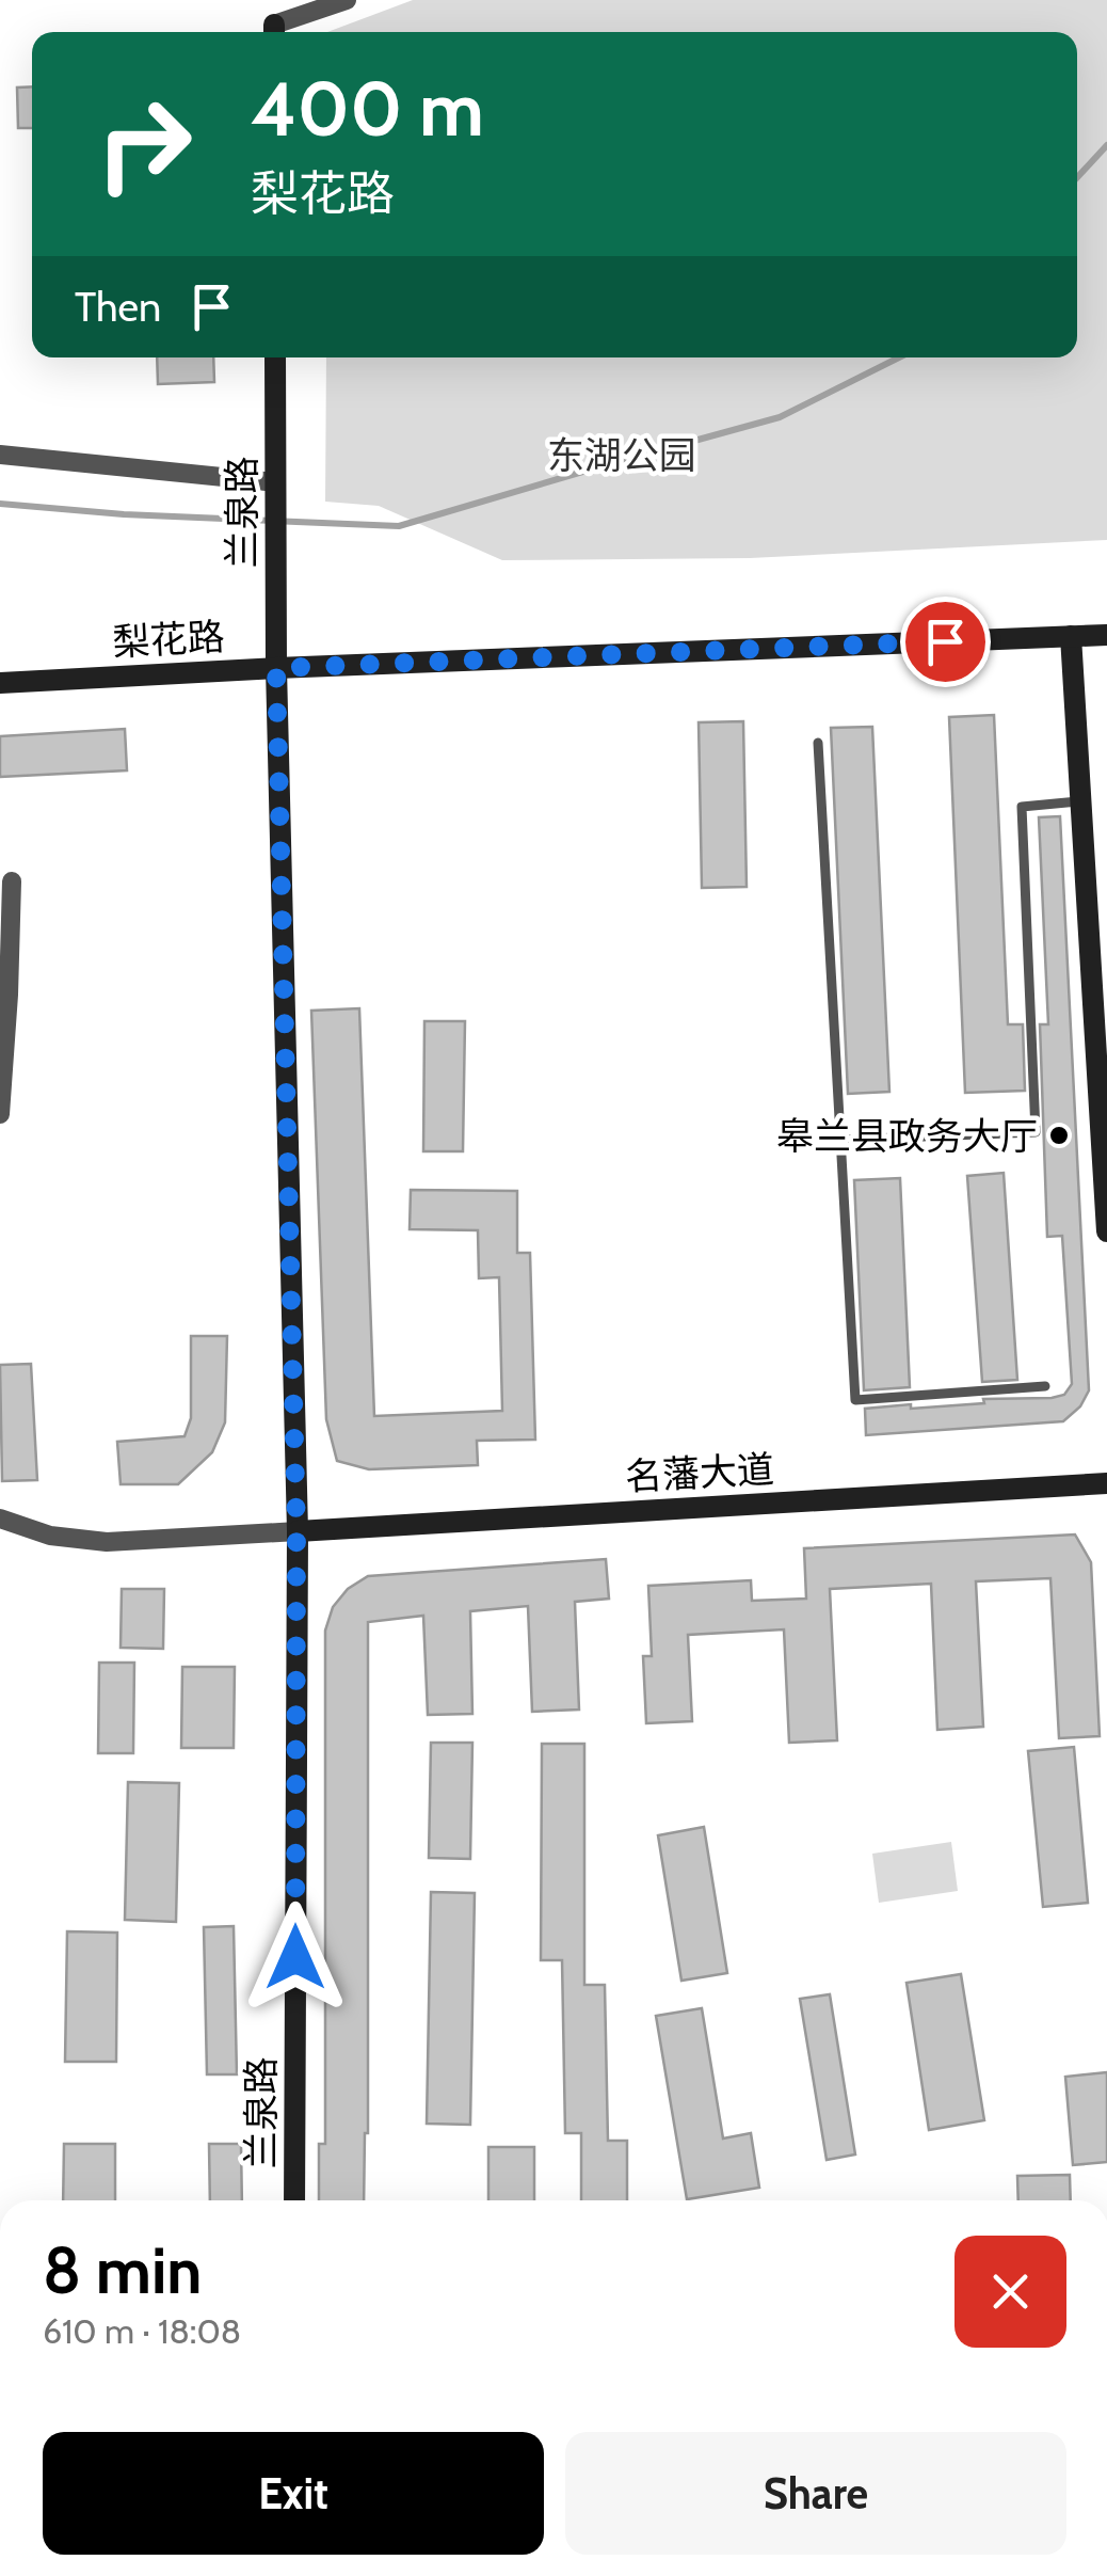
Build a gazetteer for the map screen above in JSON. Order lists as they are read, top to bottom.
{
  "streets": {
    "street": ["兰泉路", "梨花路", "名藩大道"]
  },
  "crossings": [
    ["兰泉路", "梨花路"],
    ["兰泉路", "名藩大道"]
  ],
  "parks": ["东湖公园"],
  "places": ["皋兰县政务大厅"],
  "page": {
    "turn": ["400 m", "梨花路"],
    "then": "Then",
    "heading": ["8 min", "610 m · 18:08"],
    "buttons": ["Exit", "Share"]
  }
}
